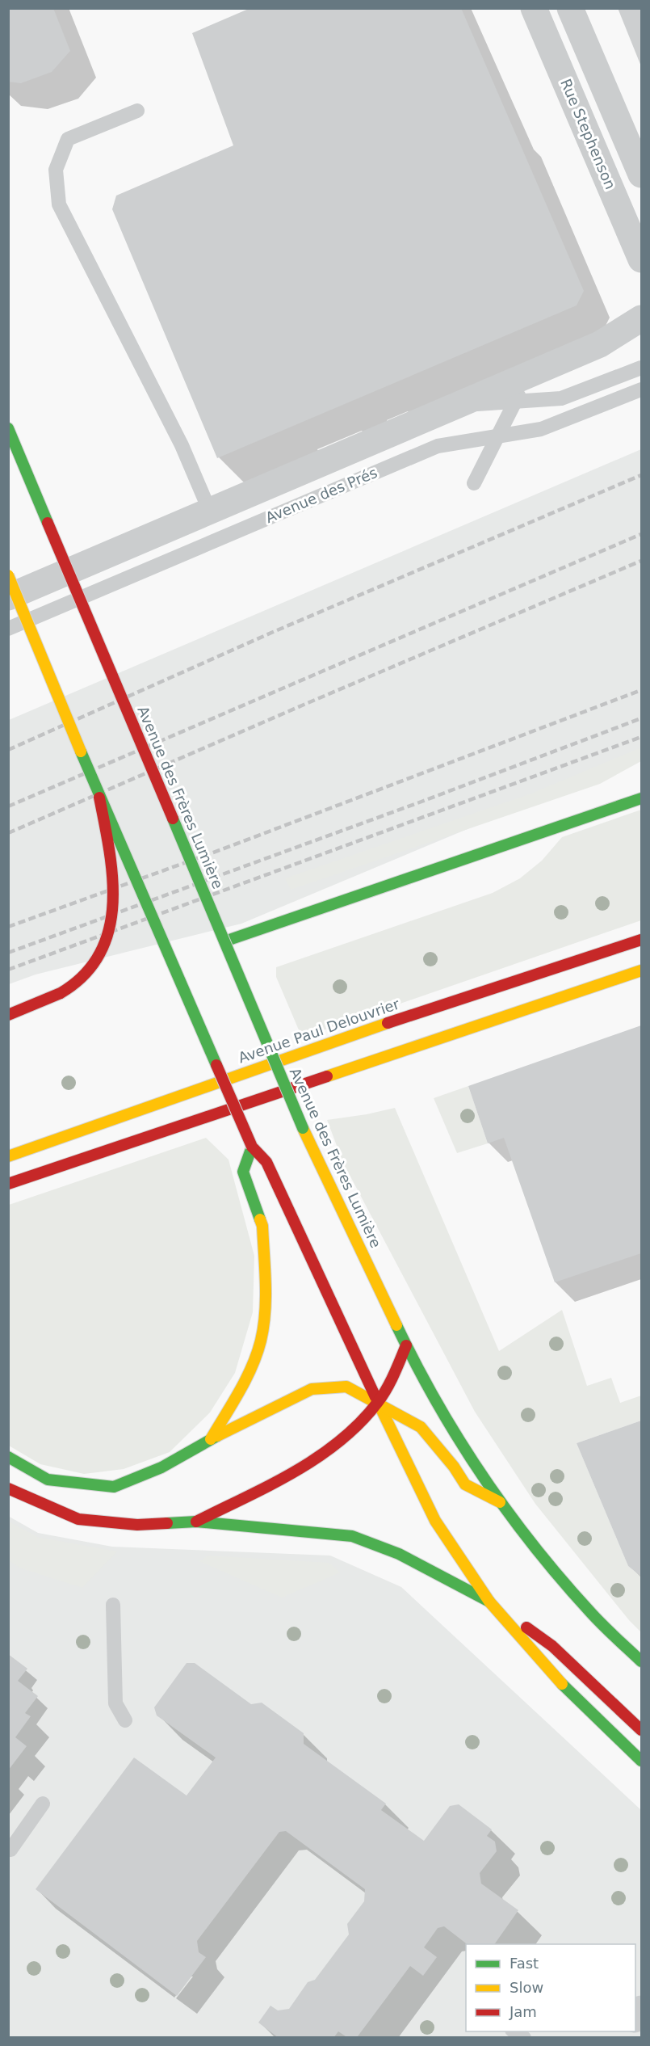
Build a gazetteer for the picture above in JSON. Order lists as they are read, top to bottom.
{
  "streets": {
    "main road": ["Avenue des Frères Lumière", "Avenue Paul Delouvrier"],
    "street": ["Rue Stephenson", "Avenue des Prés"]
  },
  "legend": ["Fast", "Slow", "Jam"]
}
